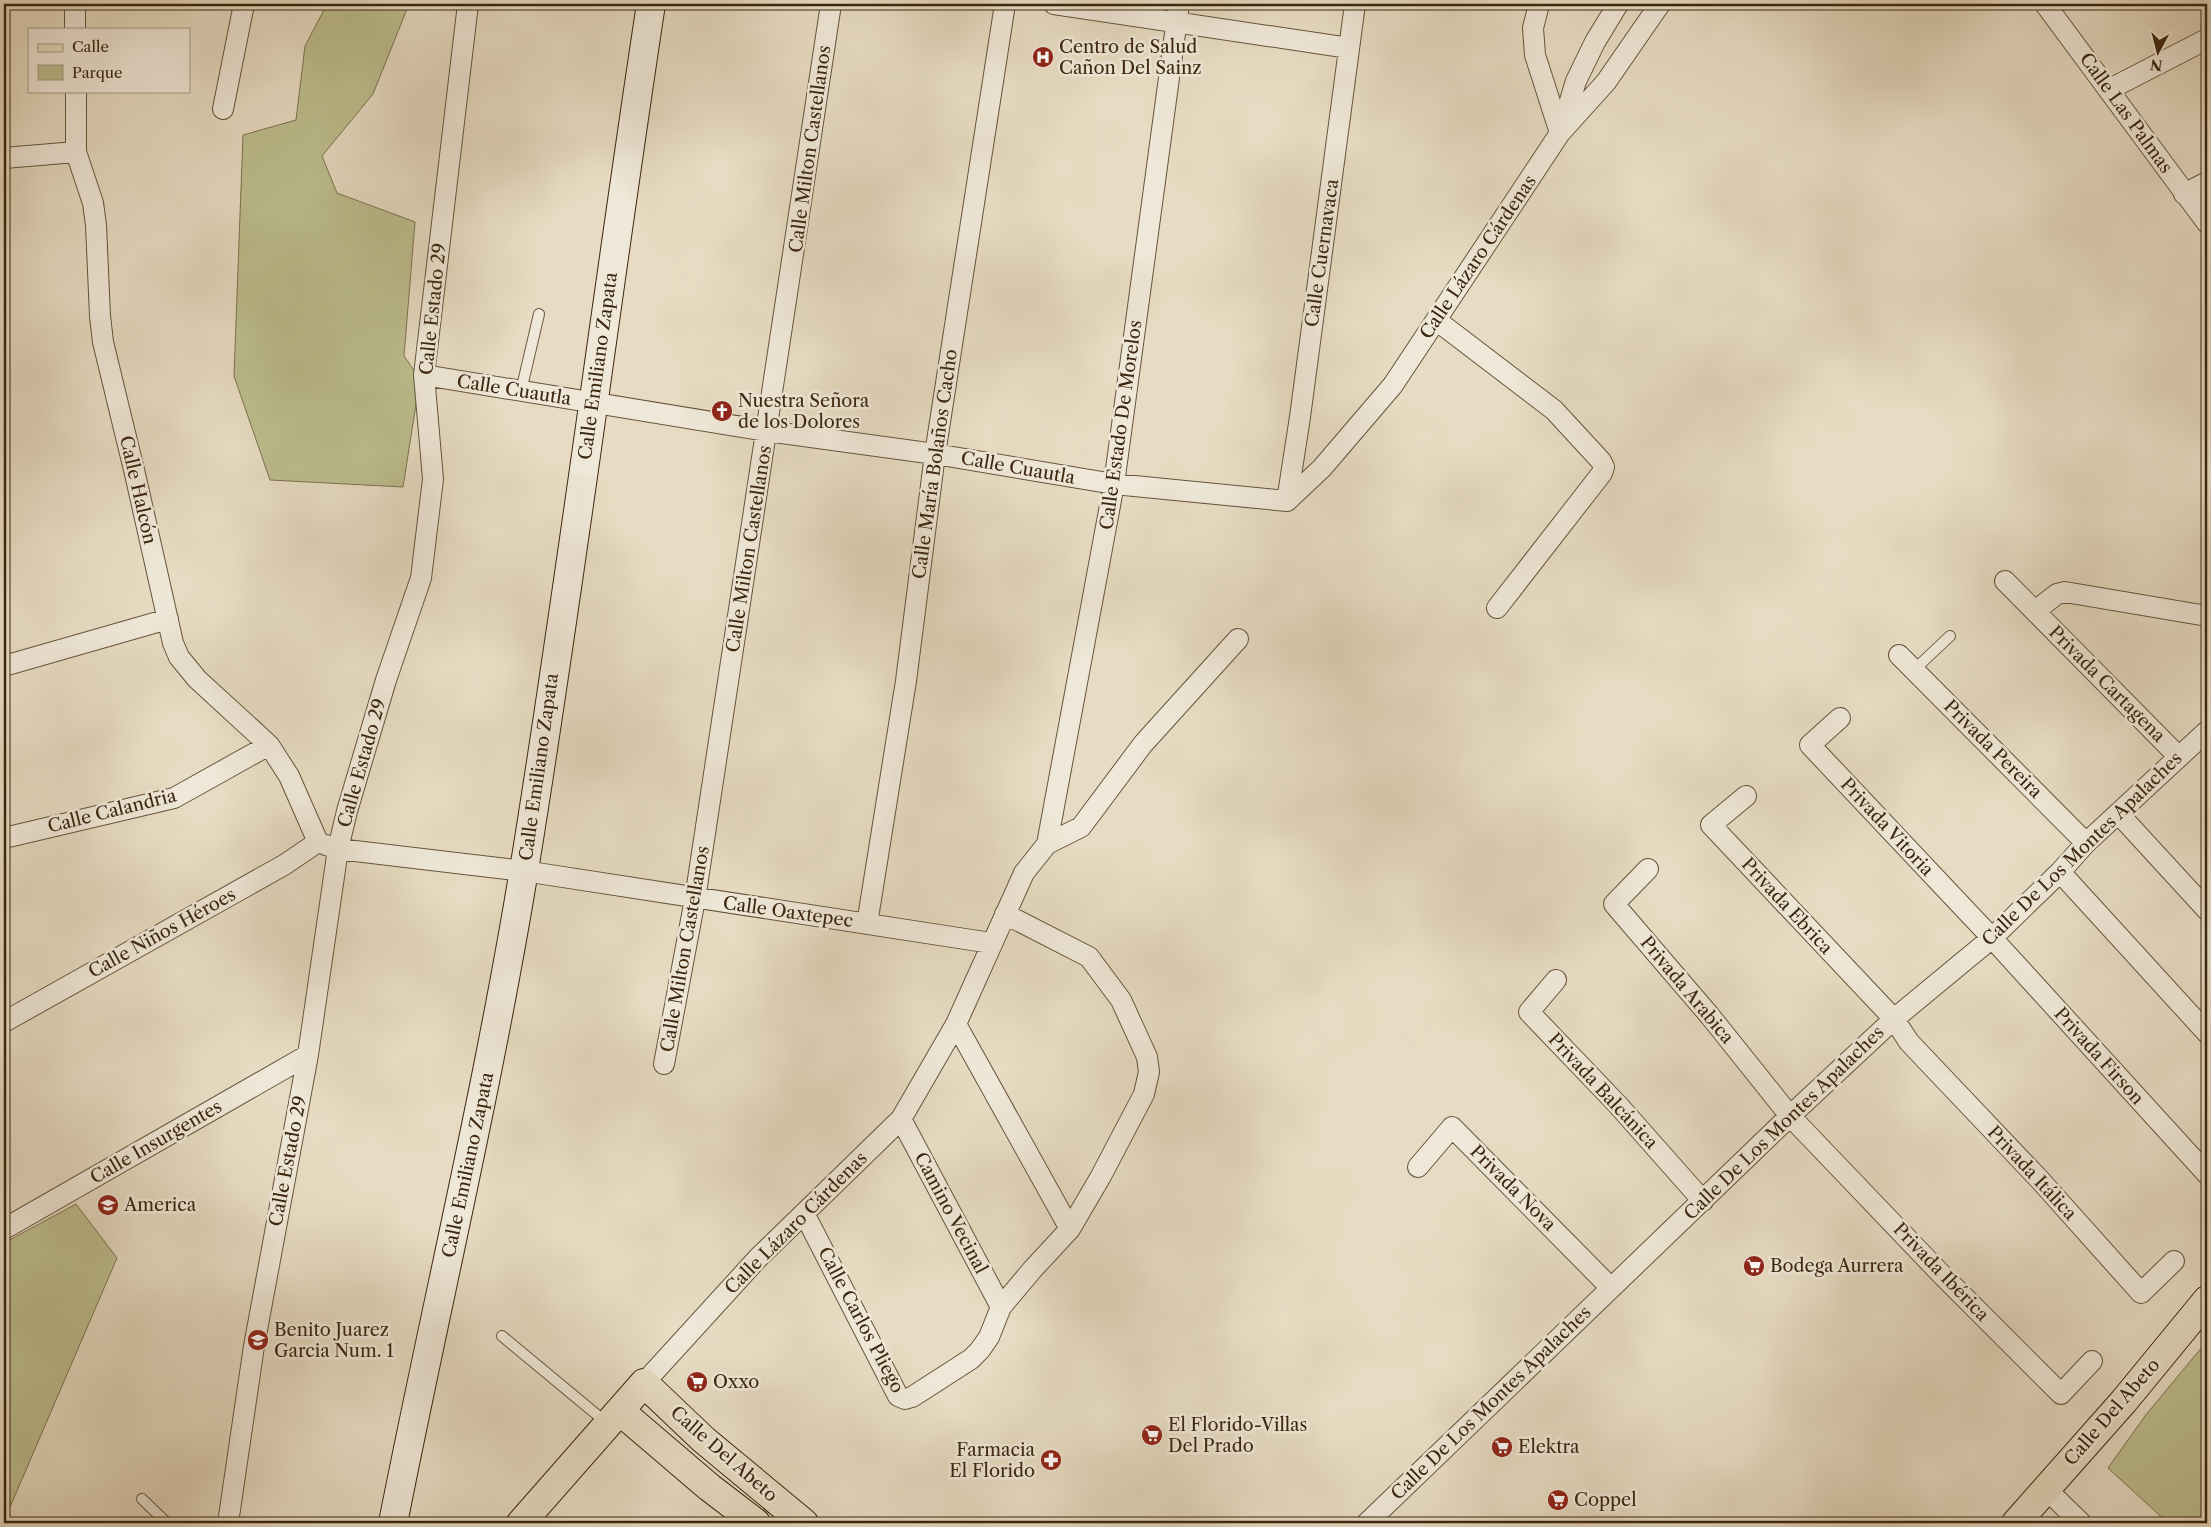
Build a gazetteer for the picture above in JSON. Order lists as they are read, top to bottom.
{
  "streets": {
    "main road": ["Calle Lázaro Cárdenas", "Calle Del Abeto"],
    "street": [
      "Calle Las Palmas",
      "Calle Milton Castellanos",
      "Calle Cuernavaca",
      "Calle Estado 29",
      "Calle Emiliano Zapata",
      "Calle Cuautla",
      "Calle Estado De Morelos",
      "Calle María Bolaños Cacho",
      "Calle Halcón",
      "Privada Cartagena",
      "Privada Pereira",
      "Calle Calandria",
      "Privada Vitoria",
      "Calle De Los Montes Apalaches",
      "Privada Ebrica",
      "Calle Oaxtepec",
      "Calle Niños Héroes",
      "Privada Arabica",
      "Privada Firson",
      "Privada Balcánica",
      "Calle Insurgentes",
      "Privada Itálica",
      "Privada Nova",
      "Camino Vecinal",
      "Privada Ibérica",
      "Calle Carlos Pliego"
    ]
  },
  "crossings": [
    ["Calle Milton Castellanos", "Calle Cuautla"],
    ["Calle Milton Castellanos", "Calle Oaxtepec"],
    ["Calle Cuernavaca", "Calle Lázaro Cárdenas"],
    ["Calle Cuernavaca", "Calle Cuautla"],
    ["Calle Lázaro Cárdenas", "Calle Cuautla"],
    ["Calle Lázaro Cárdenas", "Calle Estado De Morelos"],
    ["Calle Lázaro Cárdenas", "Calle Oaxtepec"],
    ["Calle Lázaro Cárdenas", "Camino Vecinal"],
    ["Calle Lázaro Cárdenas", "Calle Carlos Pliego"],
    ["Calle Lázaro Cárdenas", "Calle Del Abeto"],
    ["Calle Estado 29", "Calle Cuautla"],
    ["Calle Estado 29", "Calle Oaxtepec"],
    ["Calle Estado 29", "Calle Insurgentes"],
    ["Calle Emiliano Zapata", "Calle Cuautla"],
    ["Calle Emiliano Zapata", "Calle Oaxtepec"],
    ["Calle Cuautla", "Calle Estado De Morelos"],
    ["Calle Cuautla", "Calle María Bolaños Cacho"],
    ["Calle María Bolaños Cacho", "Calle Oaxtepec"],
    ["Calle Halcón", "Calle Calandria"],
    ["Calle Halcón", "Calle Oaxtepec"],
    ["Calle Halcón", "Calle Niños Héroes"],
    ["Privada Cartagena", "Calle De Los Montes Apalaches"],
    ["Privada Pereira", "Calle De Los Montes Apalaches"],
    ["Privada Vitoria", "Calle De Los Montes Apalaches"],
    ["Privada Vitoria", "Privada Firson"],
    ["Calle De Los Montes Apalaches", "Privada Ebrica"],
    ["Calle De Los Montes Apalaches", "Privada Arabica"],
    ["Calle De Los Montes Apalaches", "Privada Firson"],
    ["Calle De Los Montes Apalaches", "Privada Balcánica"],
    ["Calle De Los Montes Apalaches", "Privada Itálica"],
    ["Calle De Los Montes Apalaches", "Privada Nova"],
    ["Calle De Los Montes Apalaches", "Privada Ibérica"],
    ["Privada Ebrica", "Privada Itálica"],
    ["Calle Oaxtepec", "Calle Niños Héroes"],
    ["Privada Arabica", "Privada Ibérica"],
    ["Camino Vecinal", "Calle Carlos Pliego"]
  ],
  "places": {
    "hospital": ["Centro de Salud Cañon Del Sainz"],
    "church": ["Nuestra Señora de los Dolores"],
    "school or university": ["America", "Benito Juarez Garcia Num. 1"],
    "supermarket": [
      "Bodega Aurrera",
      "Oxxo",
      "El Florido-Villas Del Prado",
      "Elektra",
      "Coppel"
    ],
    "pharmacy": ["Farmacia El Florido"]
  },
  "legend": ["Calle", "Parque"],
  "north": "bottom"
}
